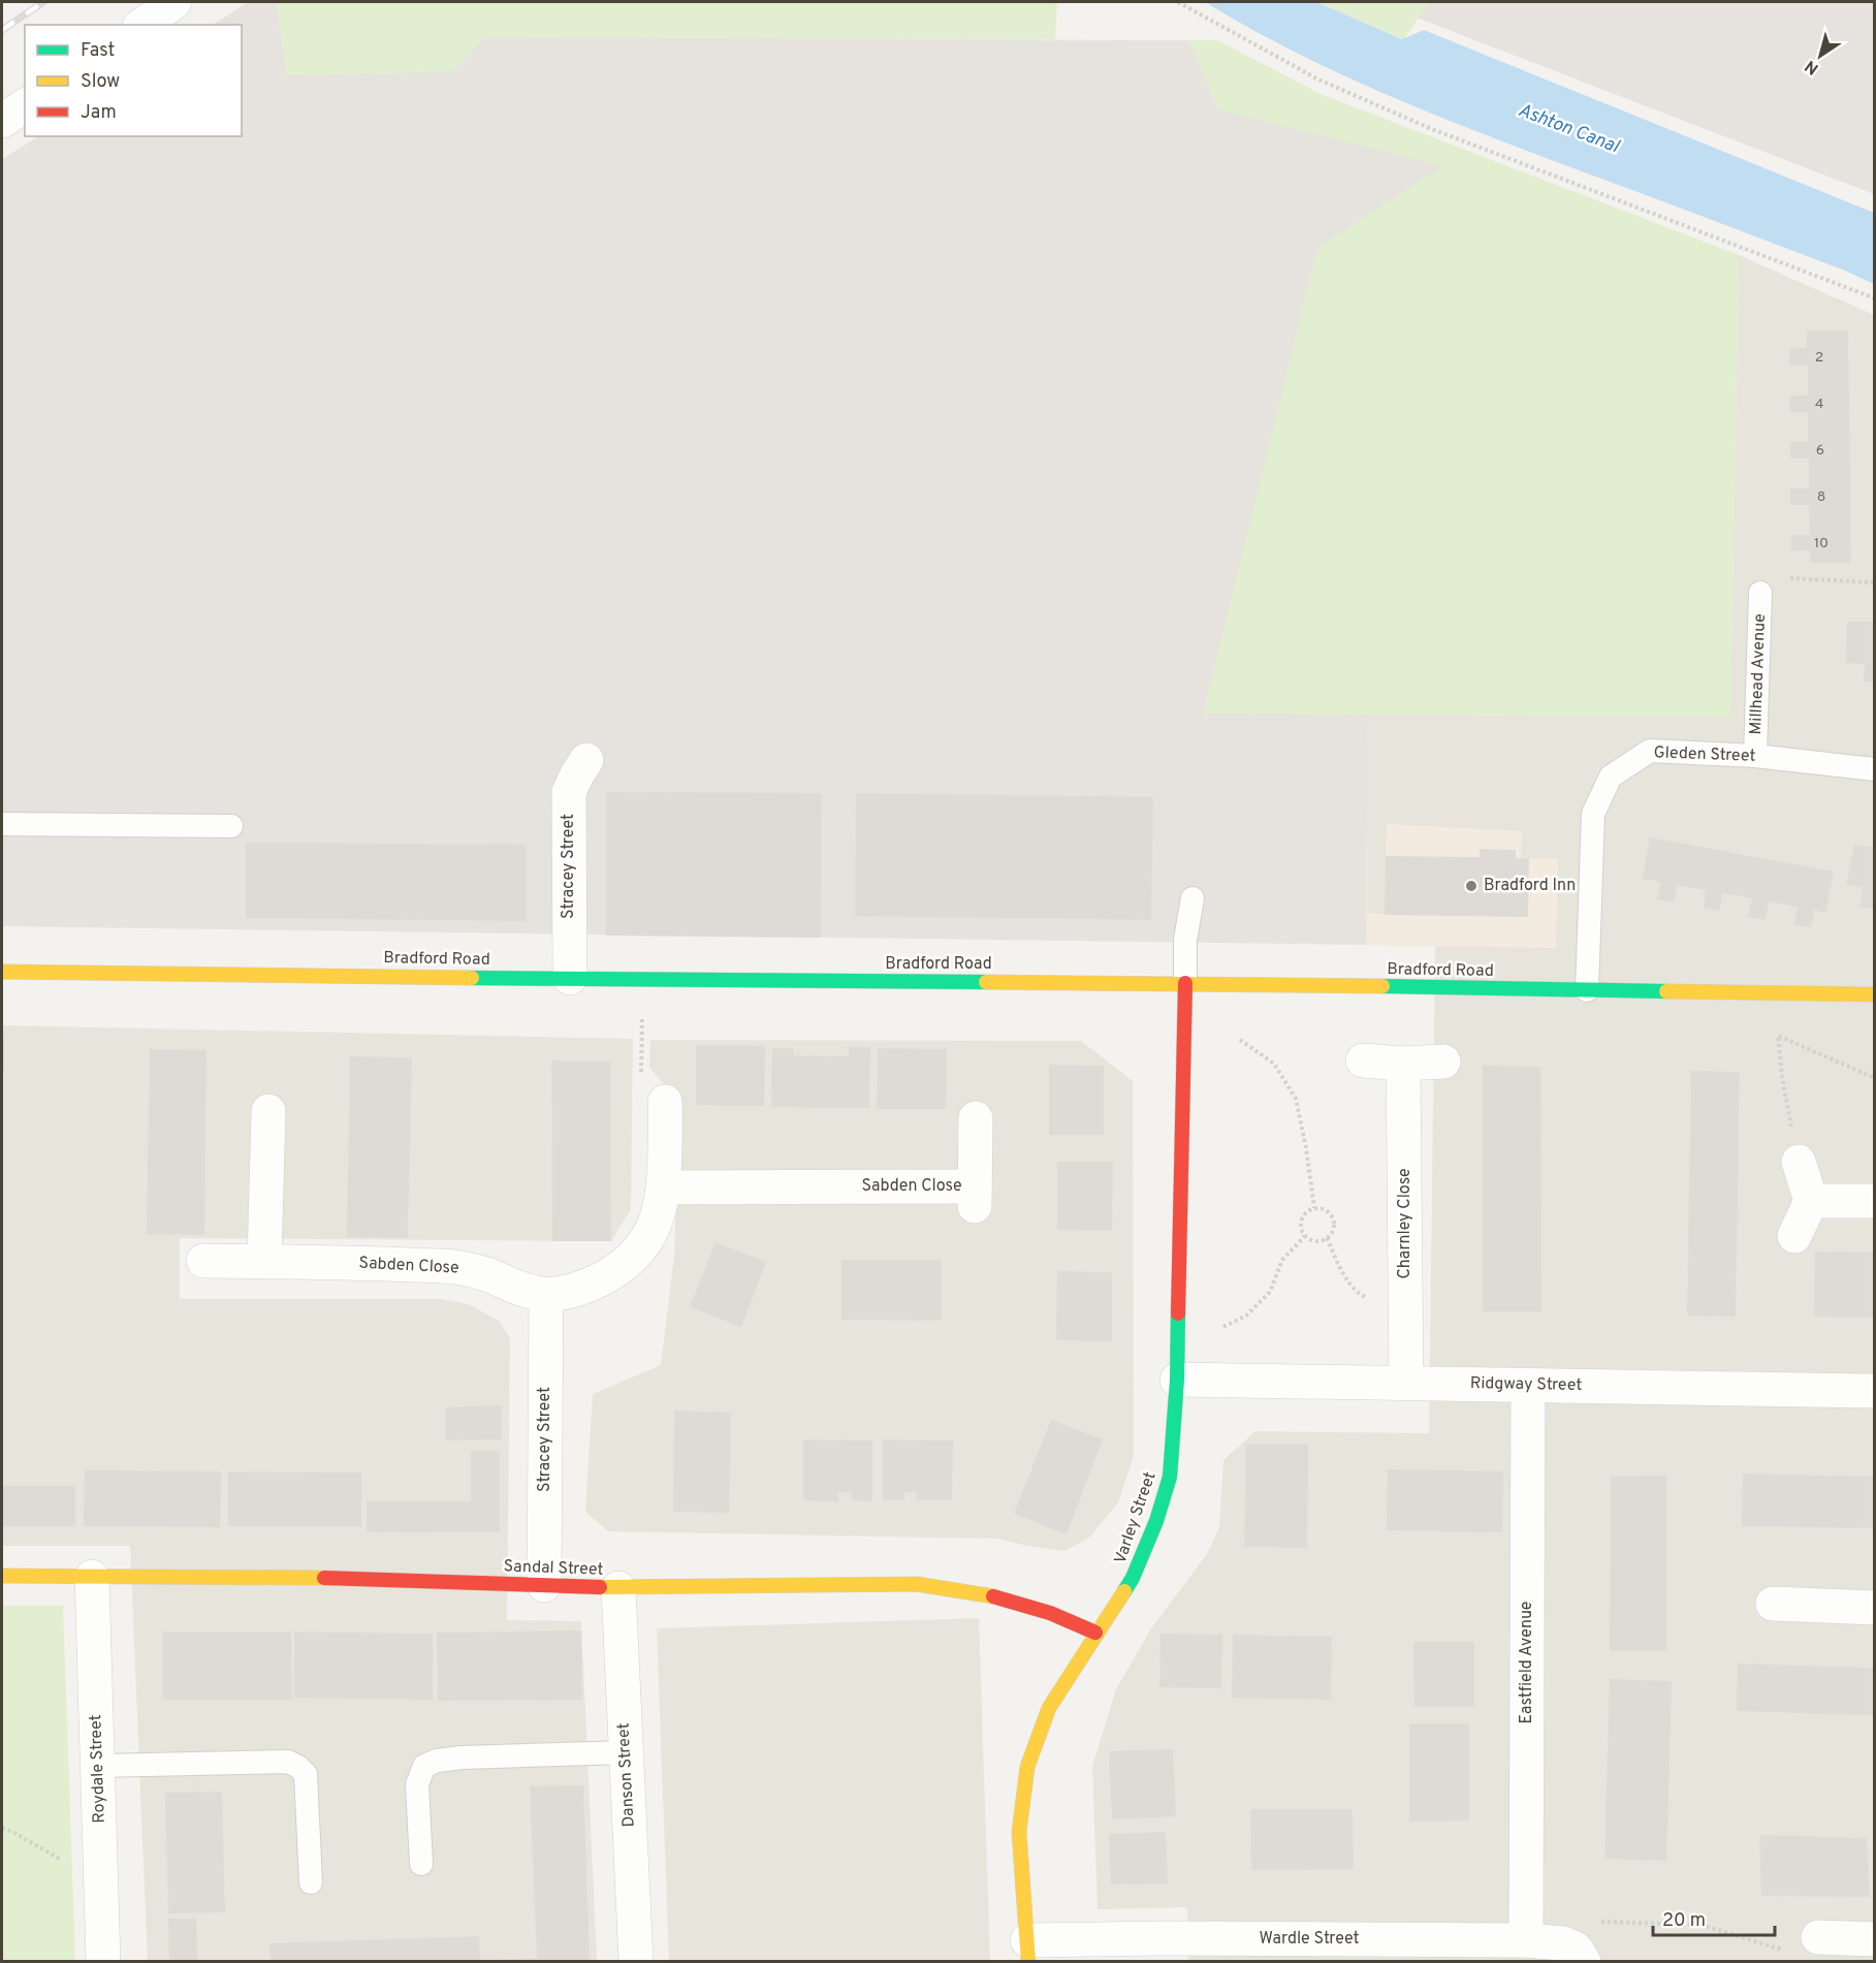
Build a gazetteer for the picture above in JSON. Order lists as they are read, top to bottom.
{
  "streets": {
    "street": [
      "Stracey Street",
      "Bradford Road",
      "Sabden Close",
      "Charnley Close",
      "Ridgway Street",
      "Varley Street",
      "Sandal Street",
      "Eastfield Avenue",
      "Roydale Street",
      "Danson Street",
      "Wardle Street"
    ],
    "lane": ["Millhead Avenue", "Gleden Street"]
  },
  "crossings": [
    ["Millhead Avenue", "Gleden Street"],
    ["Gleden Street", "Bradford Road"],
    ["Stracey Street", "Bradford Road"],
    ["Stracey Street", "Sabden Close"],
    ["Stracey Street", "Sandal Street"],
    ["Bradford Road", "Varley Street"],
    ["Charnley Close", "Ridgway Street"],
    ["Ridgway Street", "Varley Street"],
    ["Ridgway Street", "Eastfield Avenue"],
    ["Varley Street", "Sandal Street"],
    ["Varley Street", "Wardle Street"],
    ["Sandal Street", "Roydale Street"],
    ["Sandal Street", "Danson Street"],
    ["Eastfield Avenue", "Wardle Street"]
  ],
  "water": ["Ashton Canal"],
  "places": ["Bradford Inn"],
  "house_numbers": [
    "2",
    "4",
    "6",
    "8",
    "10"
  ],
  "legend": ["Fast", "Slow", "Jam"],
  "scale_bar": "20 m",
  "north": "bottom left"
}
